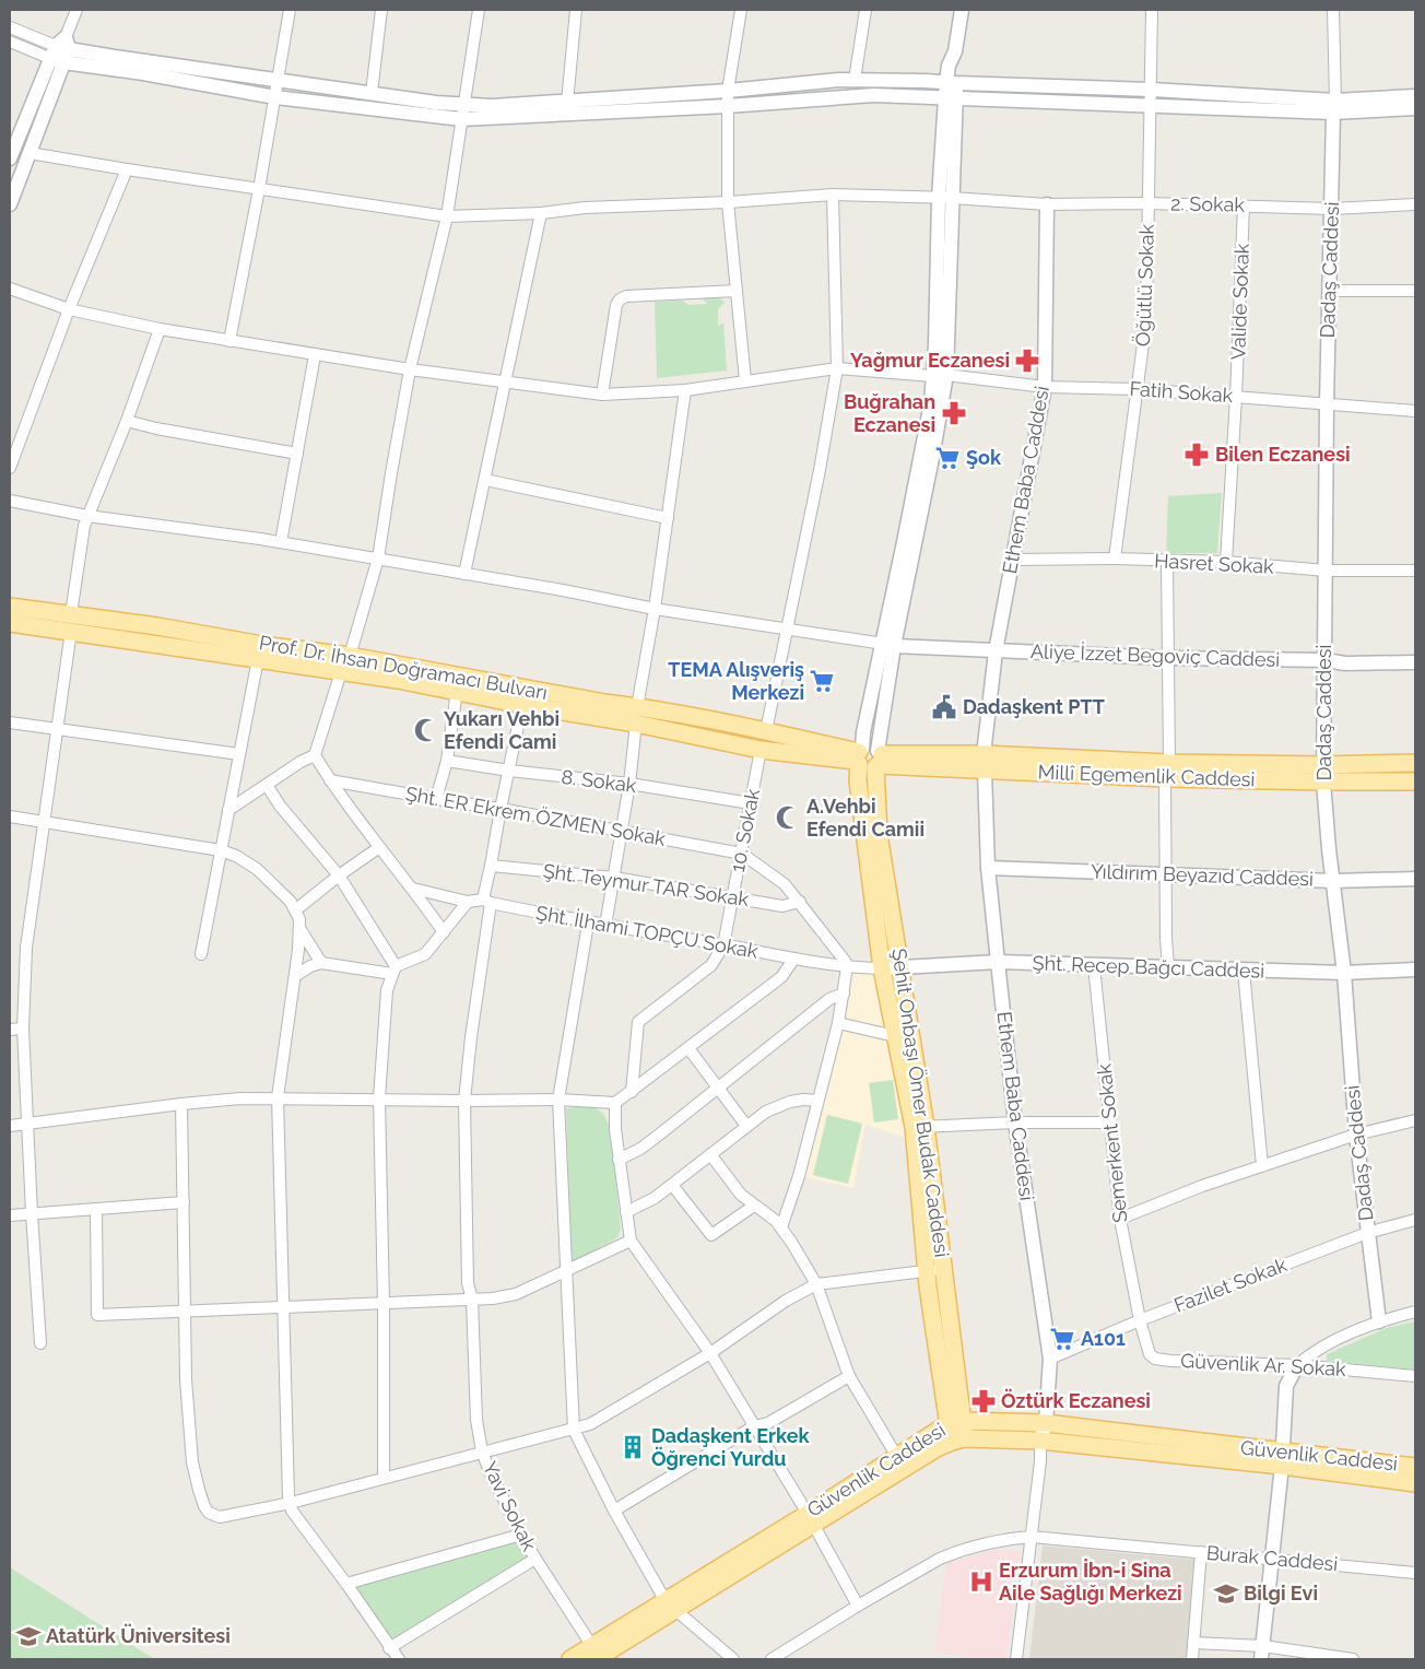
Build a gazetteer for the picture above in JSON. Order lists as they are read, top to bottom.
{
  "streets": {
    "main road": [
      "Prof. Dr. İhsan Doğramacı Bulvarı",
      "Millî Egemenlik Caddesi",
      "Şehit Onbaşı Ömer Budak Caddesi",
      "Güvenlik Caddesi"
    ],
    "street": [
      "2. Sokak",
      "Dadaş Caddesi",
      "Öğütlü Sokak",
      "Valide Sokak",
      "Fatih Sokak",
      "Ethem Baba Caddesi",
      "Hasret Sokak",
      "Aliye İzzet Begoviç Caddesi",
      "8. Sokak",
      "Şht. ER Ekrem ÖZMEN Sokak",
      "10. Sokak",
      "Yıldırım Beyazıd Caddesi",
      "Şht. Teymur TAR Sokak",
      "Şht. İlhami TOPÇU Sokak",
      "Şht. Recep Bağcı Caddesi",
      "Semerkent Sokak",
      "Fazilet Sokak",
      "Güvenlik Ar. Sokak",
      "Yavi Sokak",
      "Burak Caddesi"
    ]
  },
  "crossings": [
    ["2. Sokak", "Dadaş Caddesi"],
    ["2. Sokak", "Öğütlü Sokak"],
    ["2. Sokak", "Valide Sokak"],
    ["2. Sokak", "Ethem Baba Caddesi"],
    ["Dadaş Caddesi", "Fatih Sokak"],
    ["Dadaş Caddesi", "Hasret Sokak"],
    ["Dadaş Caddesi", "Aliye İzzet Begoviç Caddesi"],
    ["Dadaş Caddesi", "Millî Egemenlik Caddesi"],
    ["Dadaş Caddesi", "Yıldırım Beyazıd Caddesi"],
    ["Dadaş Caddesi", "Şht. Recep Bağcı Caddesi"],
    ["Dadaş Caddesi", "Fazilet Sokak"],
    ["Öğütlü Sokak", "Fatih Sokak"],
    ["Öğütlü Sokak", "Hasret Sokak"],
    ["Valide Sokak", "Fatih Sokak"],
    ["Valide Sokak", "Hasret Sokak"],
    ["Fatih Sokak", "Ethem Baba Caddesi"],
    ["Ethem Baba Caddesi", "Hasret Sokak"],
    ["Ethem Baba Caddesi", "Aliye İzzet Begoviç Caddesi"],
    ["Ethem Baba Caddesi", "Millî Egemenlik Caddesi"],
    ["Ethem Baba Caddesi", "Yıldırım Beyazıd Caddesi"],
    ["Ethem Baba Caddesi", "Şht. Recep Bağcı Caddesi"],
    ["Ethem Baba Caddesi", "Fazilet Sokak"],
    ["Ethem Baba Caddesi", "Güvenlik Caddesi"],
    ["Prof. Dr. İhsan Doğramacı Bulvarı", "Millî Egemenlik Caddesi"],
    ["Prof. Dr. İhsan Doğramacı Bulvarı", "10. Sokak"],
    ["Prof. Dr. İhsan Doğramacı Bulvarı", "Şehit Onbaşı Ömer Budak Caddesi"],
    ["Prof. Dr. İhsan Doğramacı Bulvarı", "Yavi Sokak"],
    ["Millî Egemenlik Caddesi", "Şehit Onbaşı Ömer Budak Caddesi"],
    ["8. Sokak", "10. Sokak"],
    ["8. Sokak", "Yavi Sokak"],
    ["Şht. ER Ekrem ÖZMEN Sokak", "10. Sokak"],
    ["Şht. ER Ekrem ÖZMEN Sokak", "Yavi Sokak"],
    ["10. Sokak", "Şht. Teymur TAR Sokak"],
    ["10. Sokak", "Şht. İlhami TOPÇU Sokak"],
    ["Şht. Teymur TAR Sokak", "Yavi Sokak"],
    ["Şht. İlhami TOPÇU Sokak", "Şht. Recep Bağcı Caddesi"],
    ["Şht. İlhami TOPÇU Sokak", "Şehit Onbaşı Ömer Budak Caddesi"],
    ["Şht. İlhami TOPÇU Sokak", "Yavi Sokak"],
    ["Şht. Recep Bağcı Caddesi", "Şehit Onbaşı Ömer Budak Caddesi"],
    ["Şht. Recep Bağcı Caddesi", "Semerkent Sokak"],
    ["Şehit Onbaşı Ömer Budak Caddesi", "Güvenlik Caddesi"],
    ["Semerkent Sokak", "Fazilet Sokak"],
    ["Semerkent Sokak", "Güvenlik Ar. Sokak"],
    ["Fazilet Sokak", "Güvenlik Ar. Sokak"],
    ["Güvenlik Caddesi", "Yavi Sokak"]
  ],
  "places": {
    "pharmacy": [
      "Yağmur Eczanesi",
      "Buğrahan Eczanesi",
      "Bilen Eczanesi",
      "Öztürk Eczanesi"
    ],
    "supermarket": ["Şok", "TEMA Alışveriş Merkezi", "A101"],
    "public building": ["Dadaşkent PTT"],
    "mosque": ["Yukarı Vehbi Efendi Cami", "A.Vehbi Efendi Camii"],
    "building": ["Dadaşkent Erkek Öğrenci Yurdu"],
    "hospital": ["Erzurum İbn-i Sina Aile Sağlığı Merkezi"],
    "school or university": ["Bilgi Evi", "Atatürk Üniversitesi"]
  }
}
